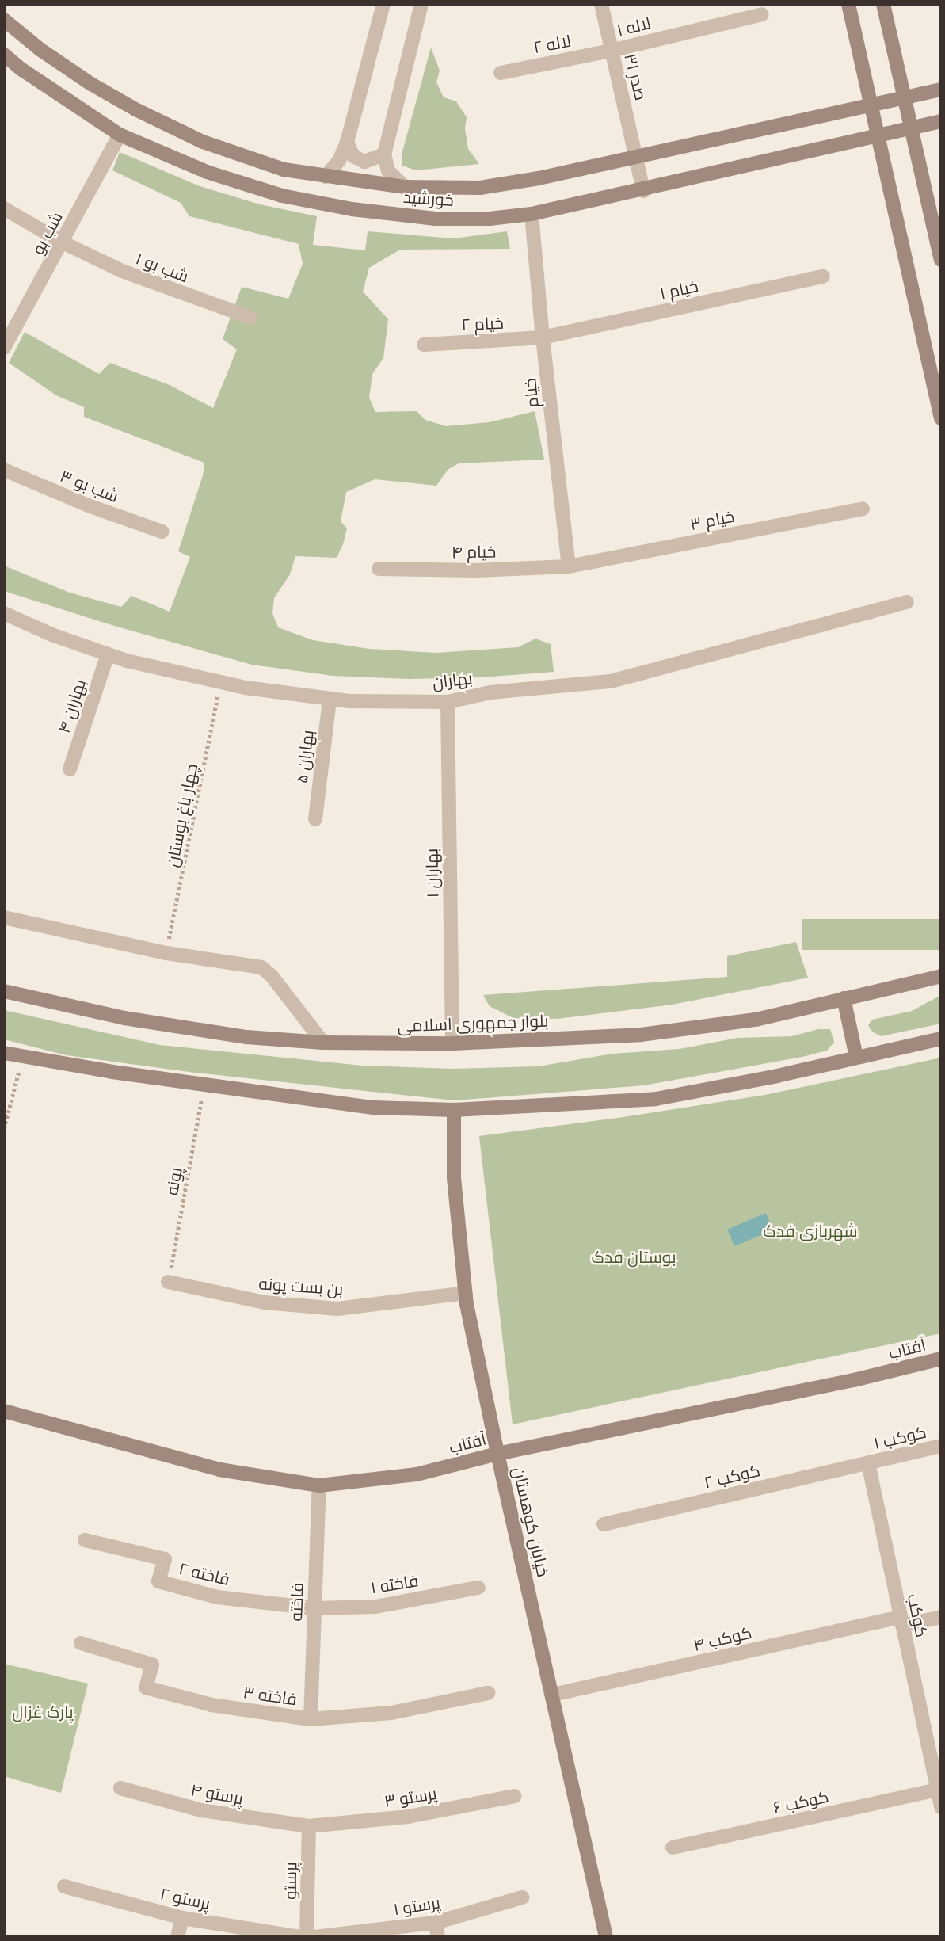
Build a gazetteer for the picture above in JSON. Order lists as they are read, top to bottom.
{
  "streets": {
    "street": [
      "لاله ۱",
      "لاله ۲",
      "صدر ۳۱",
      "خورشید",
      "شب بو",
      "شب بو ۱",
      "خیام ۱",
      "خیام ۲",
      "خیام",
      "شب بو ۳",
      "خیام ۳",
      "خیام ۴",
      "بهاران",
      "بهاران ۴",
      "بهاران ۵",
      "بهاران ۱",
      "بلوار جمهوری اسلامی",
      "بن بست پونه",
      "آفتاب",
      "کوکب ۱",
      "کوکب ۲",
      "خیابان کوهستان",
      "فاخته ۲",
      "فاخته ۱",
      "فاخته",
      "کوکب",
      "کوکب ۴",
      "فاخته ۳",
      "پرستو ۴",
      "پرستو ۳",
      "کوکب ۶",
      "پرستو",
      "پرستو ۲",
      "پرستو ۱"
    ],
    "path": ["چهار باغ بوستان", "پونه"]
  },
  "crossings": [
    ["لاله ۱", "لاله ۲"],
    ["لاله ۱", "صدر ۳۱"],
    ["لاله ۲", "صدر ۳۱"],
    ["صدر ۳۱", "خورشید"],
    ["خورشید", "شب بو"],
    ["خورشید", "خیام"],
    ["شب بو", "شب بو ۱"],
    ["خیام ۱", "خیام ۲"],
    ["خیام ۱", "خیام"],
    ["خیام ۲", "خیام"],
    ["خیام", "خیام ۳"],
    ["خیام", "خیام ۴"],
    ["خیام ۳", "خیام ۴"],
    ["بهاران", "بهاران ۴"],
    ["بهاران", "بهاران ۵"],
    ["بهاران", "چهار باغ بوستان"],
    ["بهاران", "بهاران ۱"],
    ["بهاران ۱", "بلوار جمهوری اسلامی"],
    ["پونه", "بن بست پونه"],
    ["بن بست پونه", "خیابان کوهستان"],
    ["آفتاب", "خیابان کوهستان"],
    ["آفتاب", "فاخته"],
    ["کوکب ۱", "کوکب ۲"],
    ["کوکب ۱", "کوکب"],
    ["کوکب ۲", "کوکب"],
    ["خیابان کوهستان", "کوکب ۴"],
    ["فاخته ۲", "فاخته ۱"],
    ["فاخته ۲", "فاخته"],
    ["فاخته ۱", "فاخته"],
    ["فاخته", "فاخته ۳"],
    ["کوکب", "کوکب ۴"],
    ["کوکب", "کوکب ۶"],
    ["پرستو ۴", "پرستو ۳"],
    ["پرستو ۴", "پرستو"],
    ["پرستو ۳", "پرستو"]
  ],
  "parks": ["شهربازی فدک", "بوستان فدک", "پارک غزال"]
}
